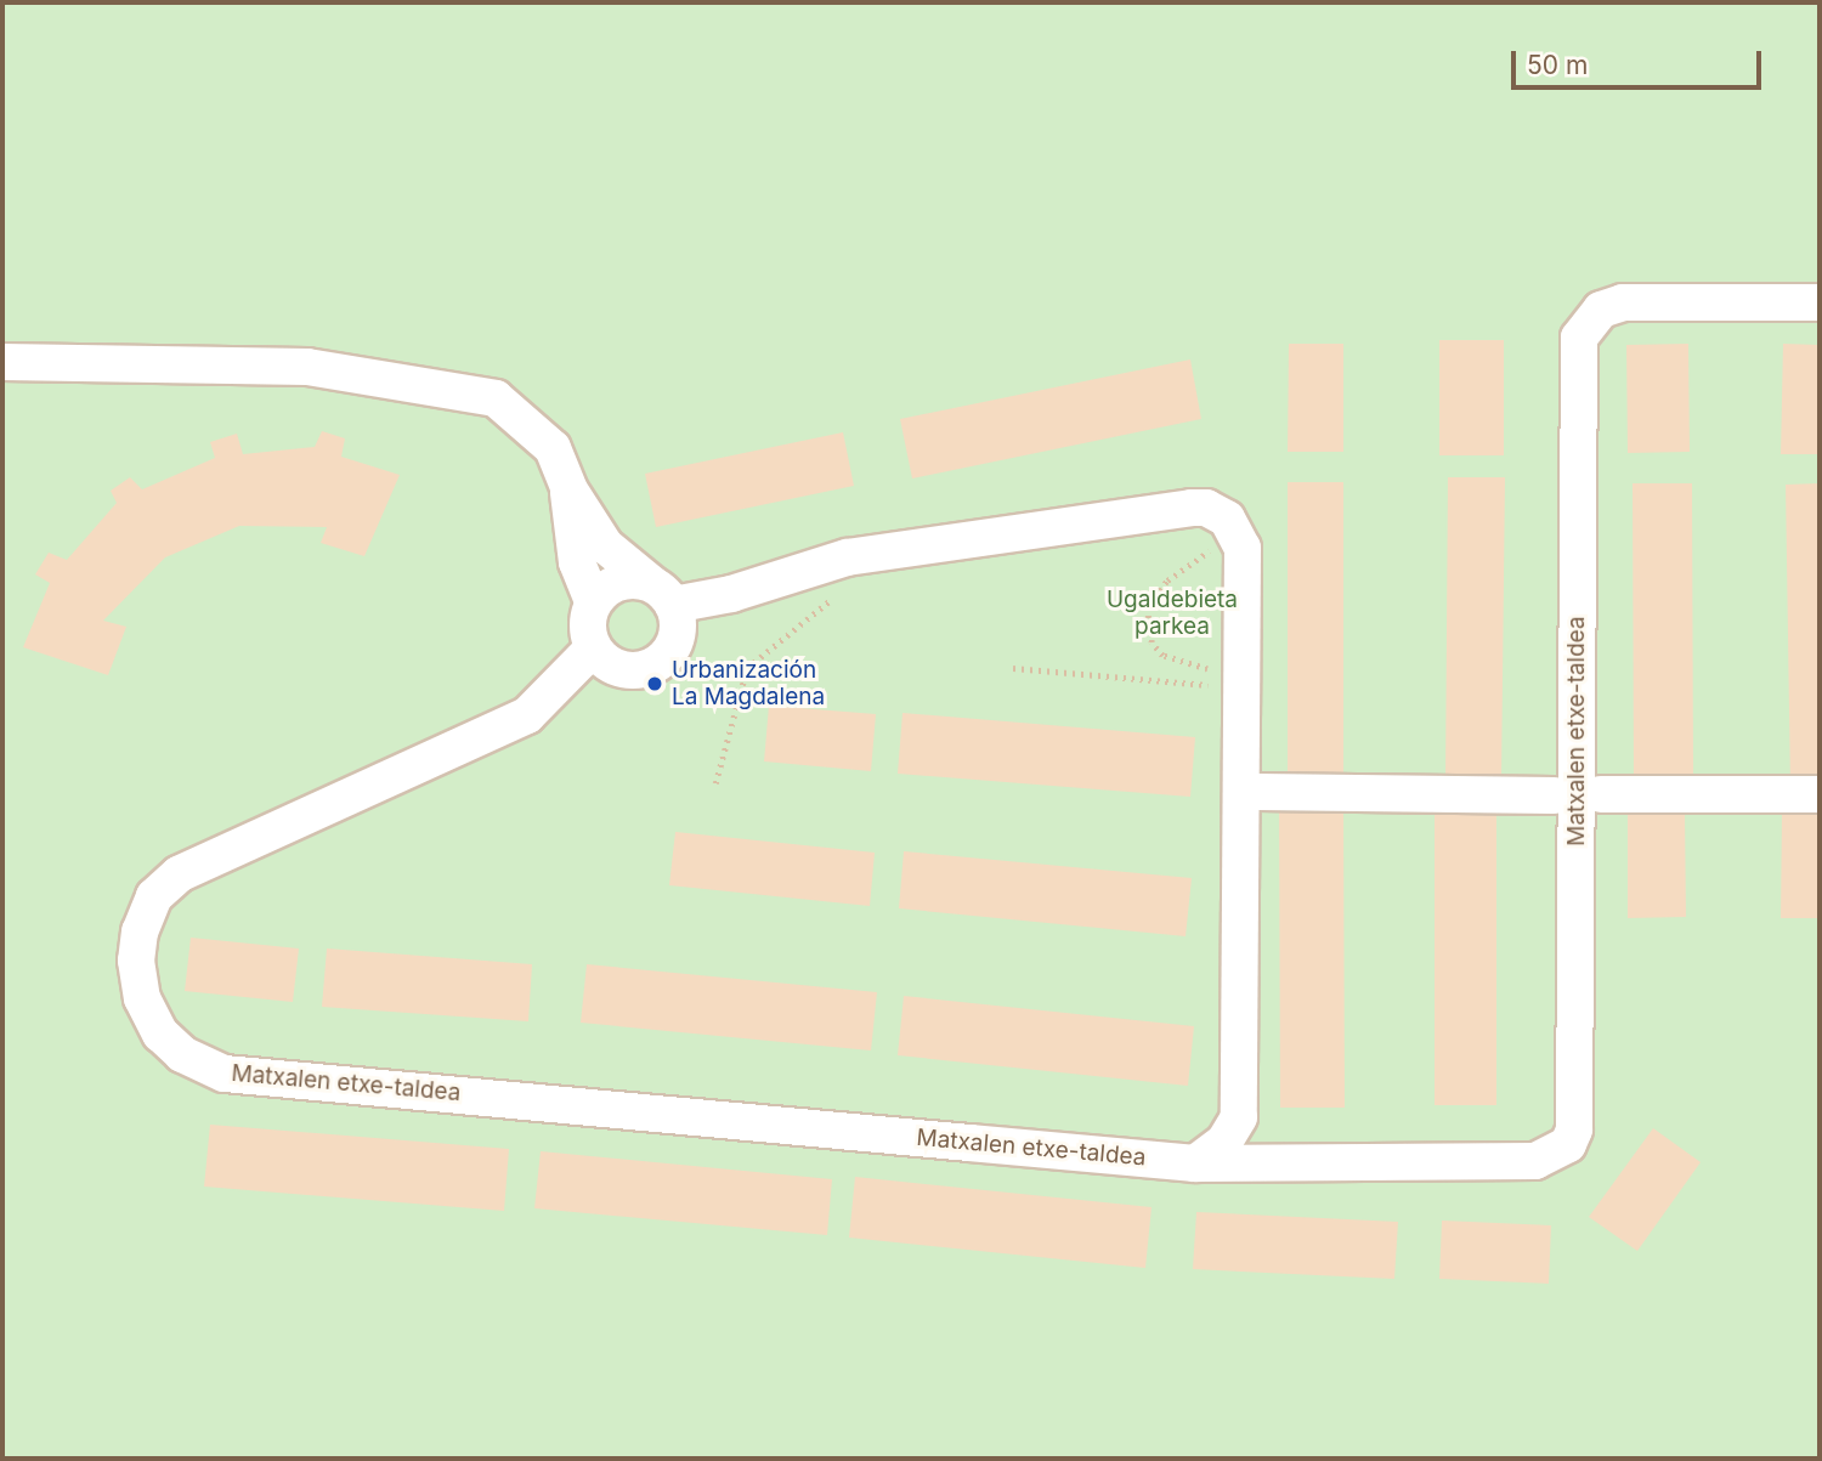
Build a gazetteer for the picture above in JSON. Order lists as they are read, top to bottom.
{
  "streets": {
    "street": ["Matxalen etxe-taldea"]
  },
  "parks": ["Ugaldebieta parkea"],
  "places": ["Urbanización La Magdalena"],
  "scale_bar": "50 m"
}
